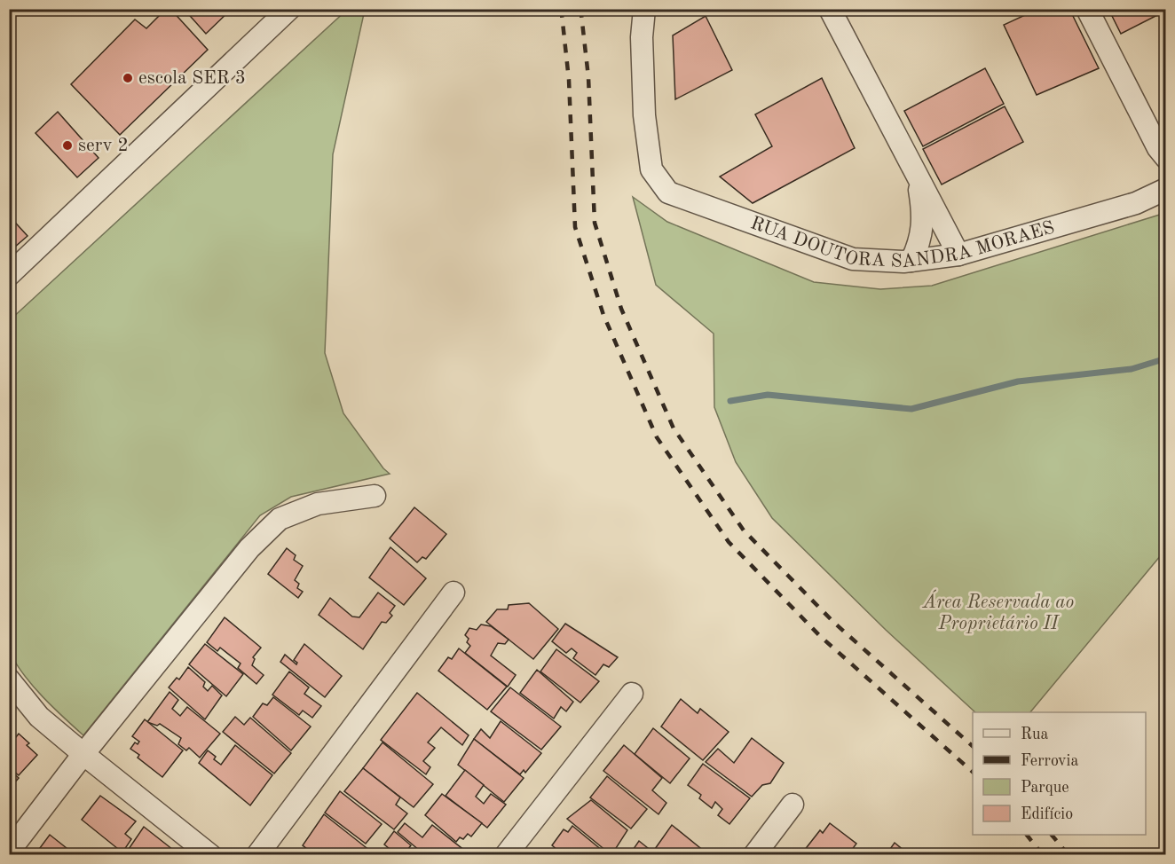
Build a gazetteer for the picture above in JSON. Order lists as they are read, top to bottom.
{
  "streets": {
    "street": ["RUA DOUTORA SANDRA MORAES"]
  },
  "parks": ["Área Reservada ao Proprietário II"],
  "places": ["escola SER 3", "serv 2"],
  "legend": [
    "Rua",
    "Ferrovia",
    "Parque",
    "Edifício"
  ]
}
